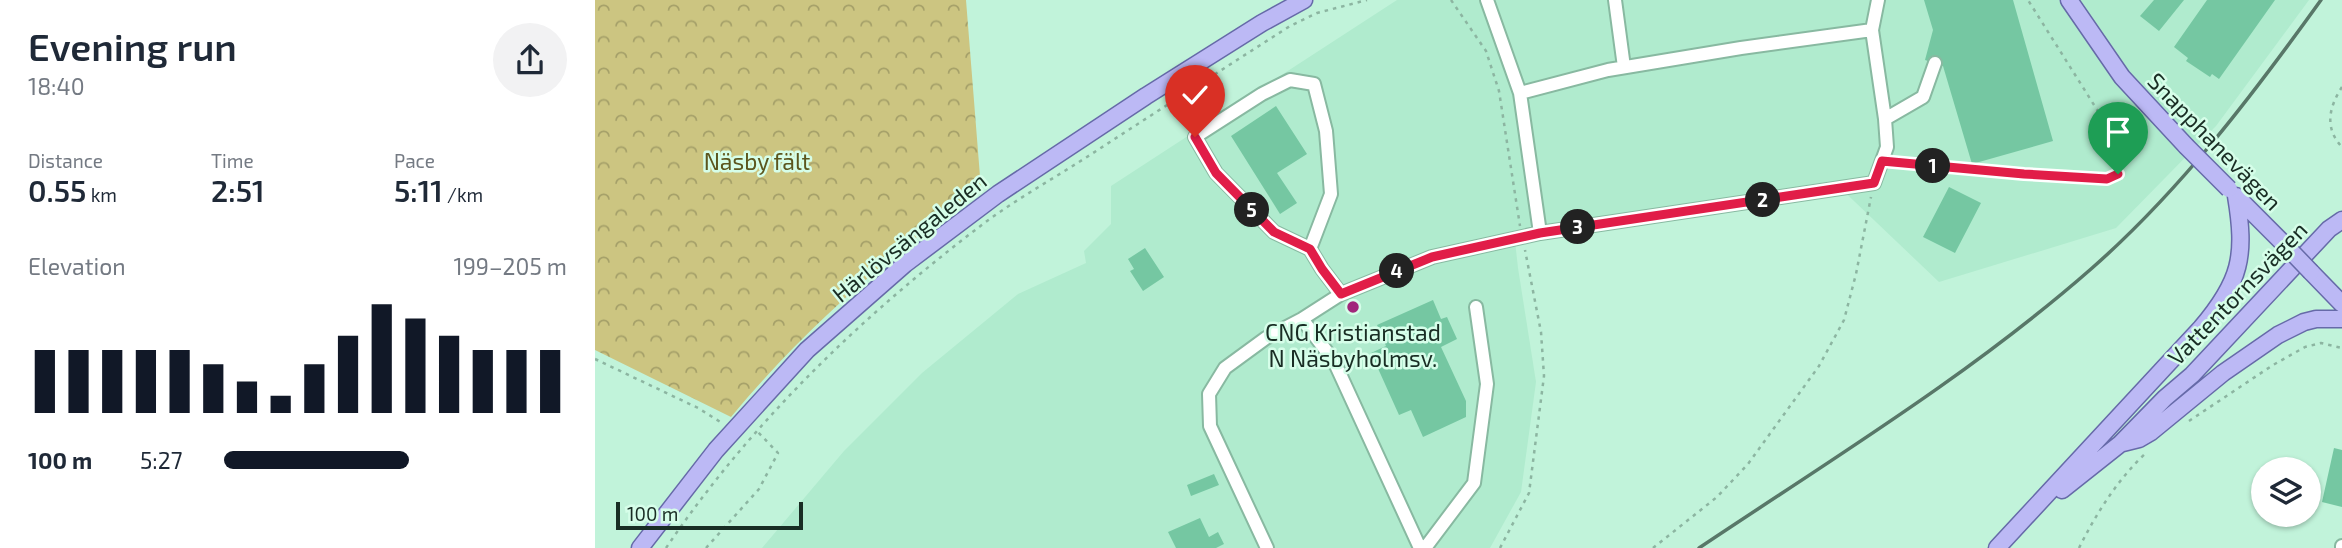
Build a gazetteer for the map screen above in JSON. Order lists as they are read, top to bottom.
{
  "streets": {
    "main road": ["Snapphanevägen", "Härlövsängaleden", "Vattentornsvägen"]
  },
  "parks": ["Näsby fält"],
  "places": ["CNG Kristianstad N Näsbyholmsv."],
  "scale_bar": "100 m",
  "page": {
    "heading": ["Evening run", "18:40"],
    "stats": [
      ["Distance", "0.55 km"],
      ["Time", "2:51"],
      ["Pace", "5:11 /km"]
    ],
    "pins": [
      "1",
      "2",
      "5",
      "3",
      "4"
    ],
    "chart": ["Elevation", "199–205 m"],
    "list": [
      {
        "name": "100 m",
        "note": "5:27"
      }
    ],
    "scale": "100 m"
  }
}
